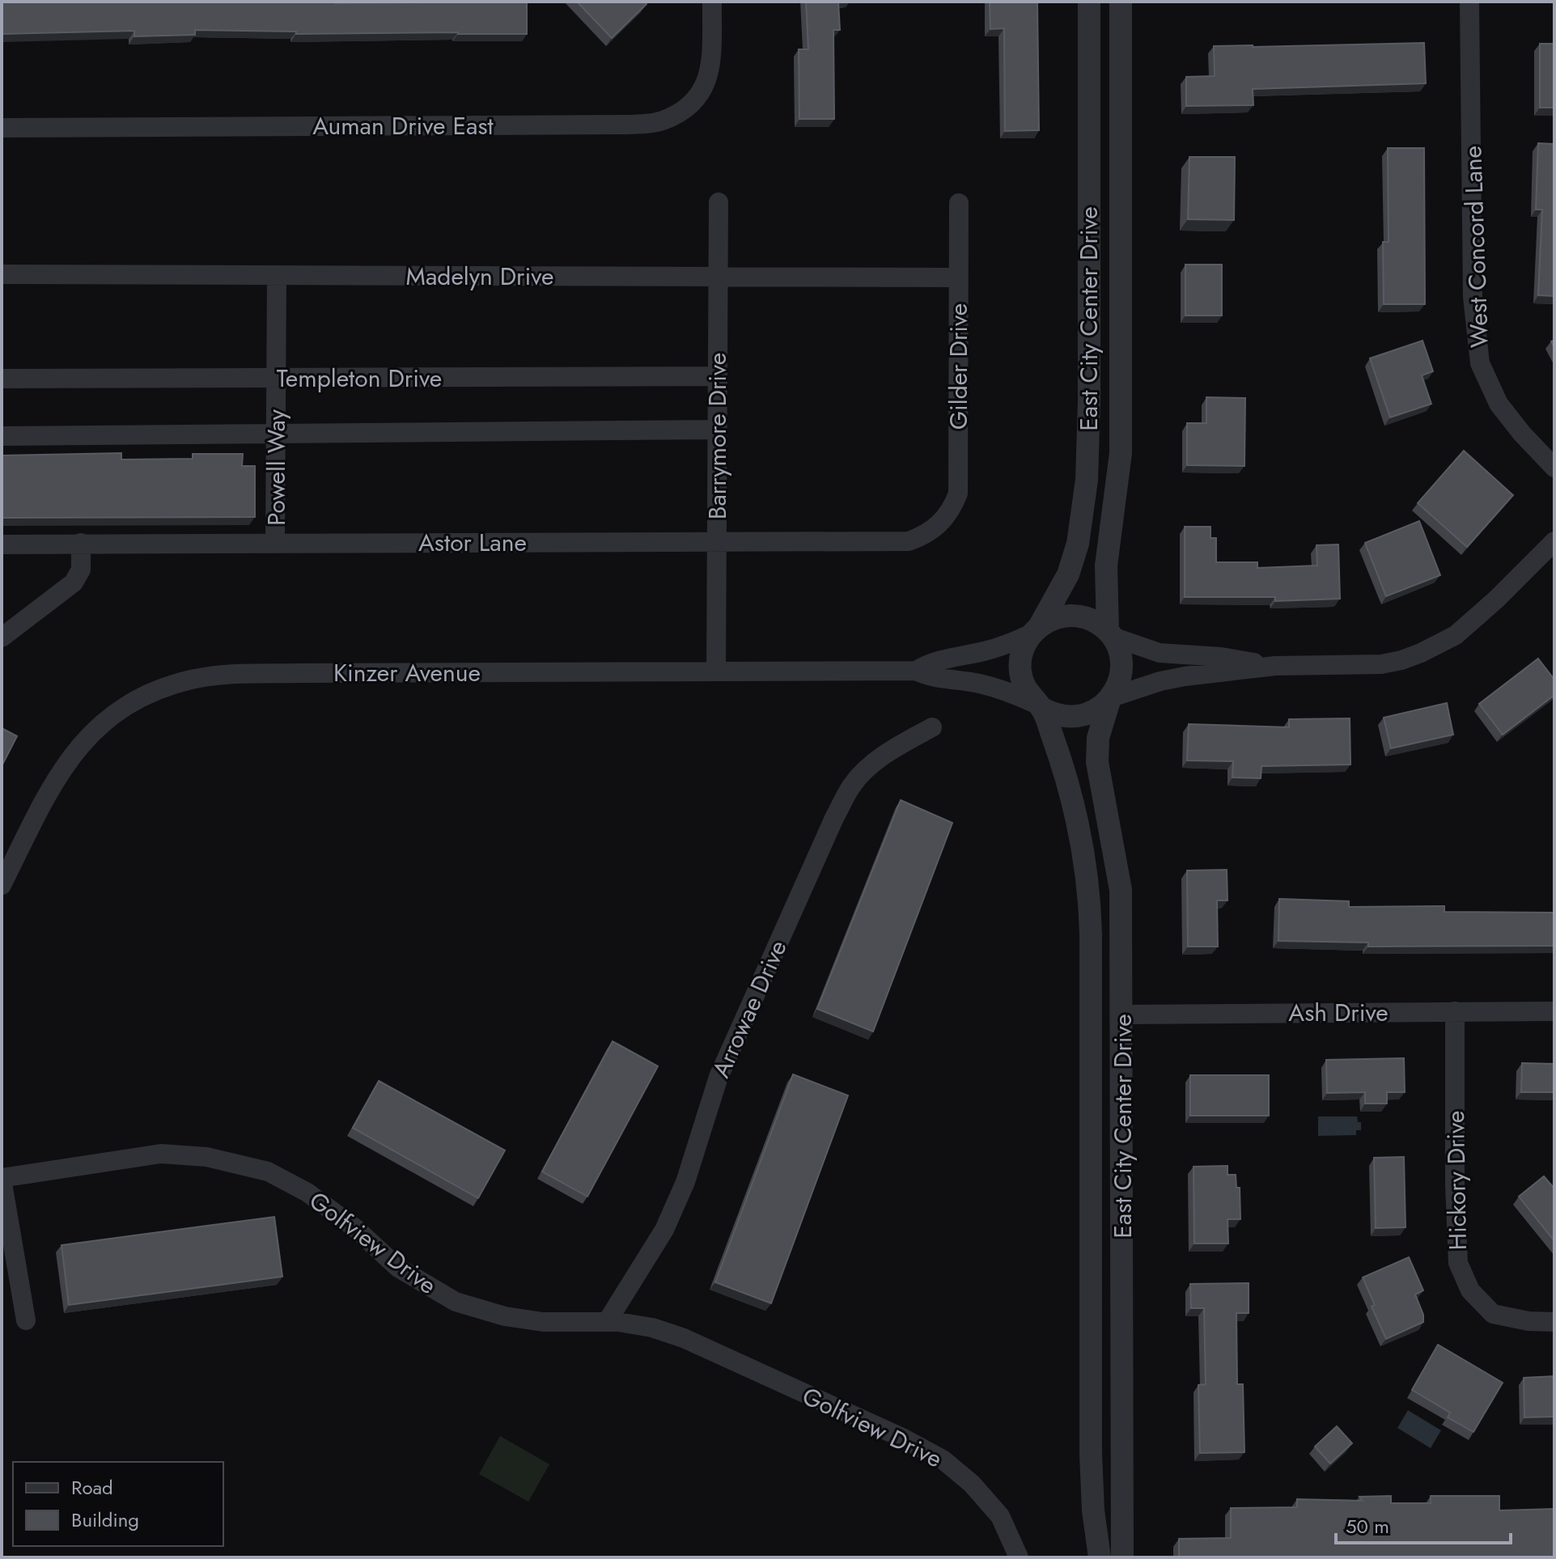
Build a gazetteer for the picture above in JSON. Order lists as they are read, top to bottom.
{
  "streets": {
    "street": [
      "Auman Drive East",
      "West Concord Lane",
      "Madelyn Drive",
      "East City Center Drive",
      "Gilder Drive",
      "Templeton Drive",
      "Barrymore Drive",
      "Powell Way",
      "Astor Lane",
      "Kinzer Avenue",
      "Arrowae Drive",
      "Ash Drive",
      "Hickory Drive",
      "Golfview Drive"
    ]
  },
  "crossings": [
    ["Madelyn Drive", "Gilder Drive"],
    ["Madelyn Drive", "Barrymore Drive"],
    ["Madelyn Drive", "Powell Way"],
    ["East City Center Drive", "Kinzer Avenue"],
    ["East City Center Drive", "Ash Drive"],
    ["Gilder Drive", "Astor Lane"],
    ["Templeton Drive", "Barrymore Drive"],
    ["Templeton Drive", "Powell Way"],
    ["Barrymore Drive", "Astor Lane"],
    ["Barrymore Drive", "Kinzer Avenue"],
    ["Powell Way", "Astor Lane"],
    ["Arrowae Drive", "Golfview Drive"],
    ["Ash Drive", "Hickory Drive"]
  ],
  "legend": ["Road", "Building"],
  "scale_bar": "50 m"
}
